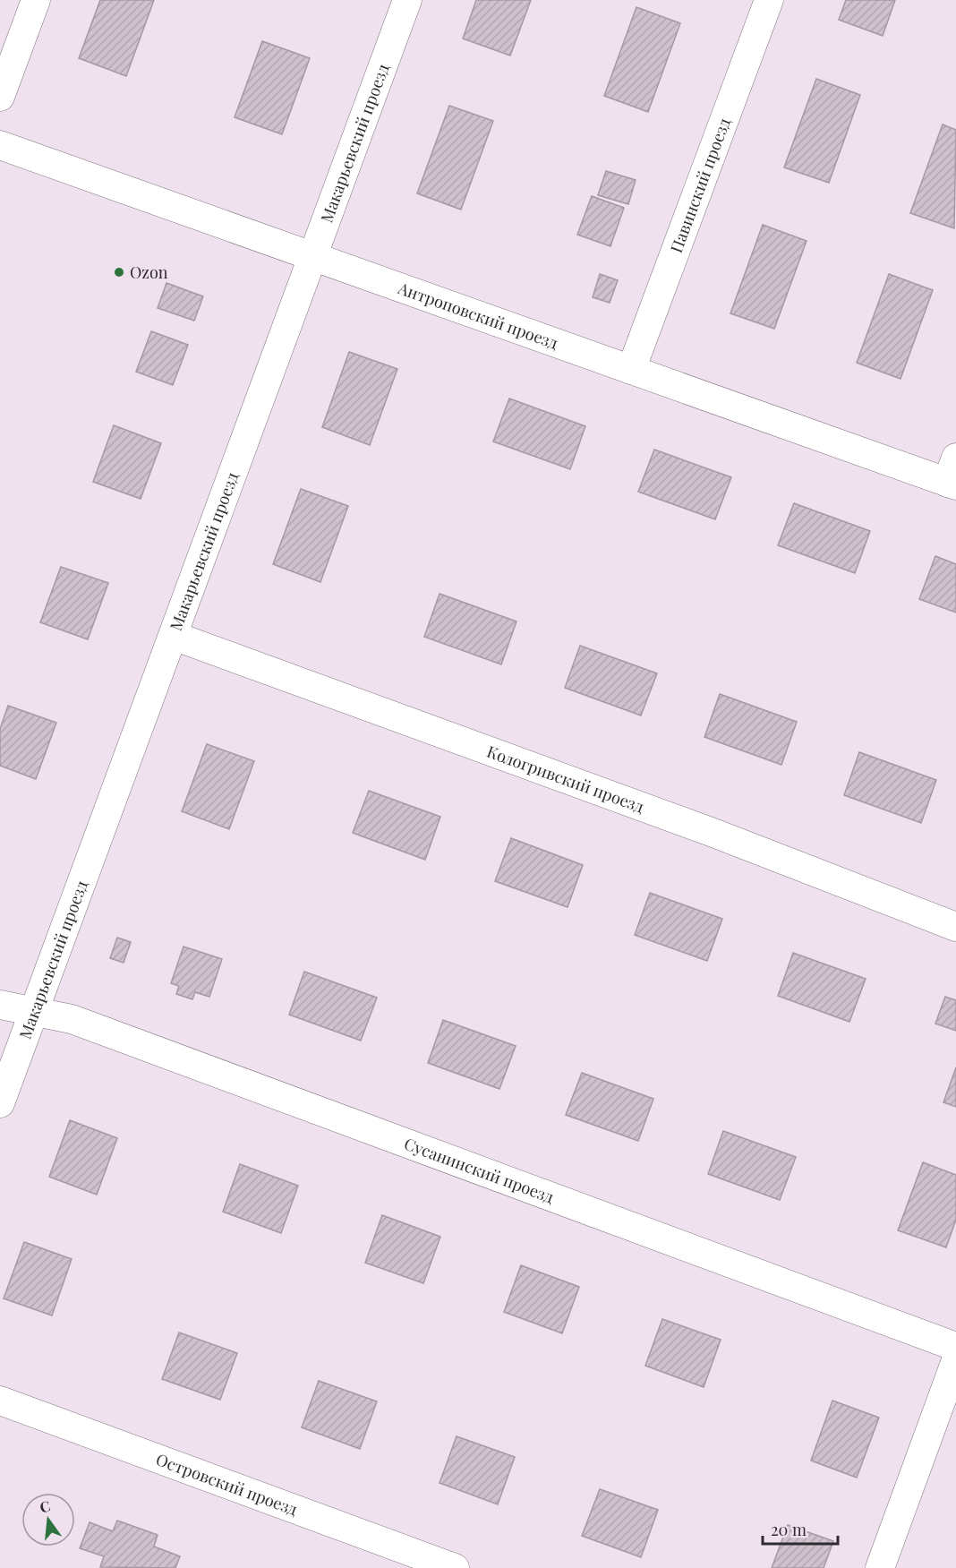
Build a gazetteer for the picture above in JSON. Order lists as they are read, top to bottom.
{
  "streets": {
    "street": [
      "Макарьевский проезд",
      "Павинский проезд",
      "Антроповский проезд",
      "Кологривский проезд",
      "Сусанинский проезд",
      "Островский проезд"
    ]
  },
  "crossings": [
    ["Макарьевский проезд", "Антроповский проезд"],
    ["Макарьевский проезд", "Кологривский проезд"],
    ["Макарьевский проезд", "Сусанинский проезд"],
    ["Павинский проезд", "Антроповский проезд"]
  ],
  "places": ["Ozon"],
  "scale_bar": "20 m",
  "north": "top"
}
